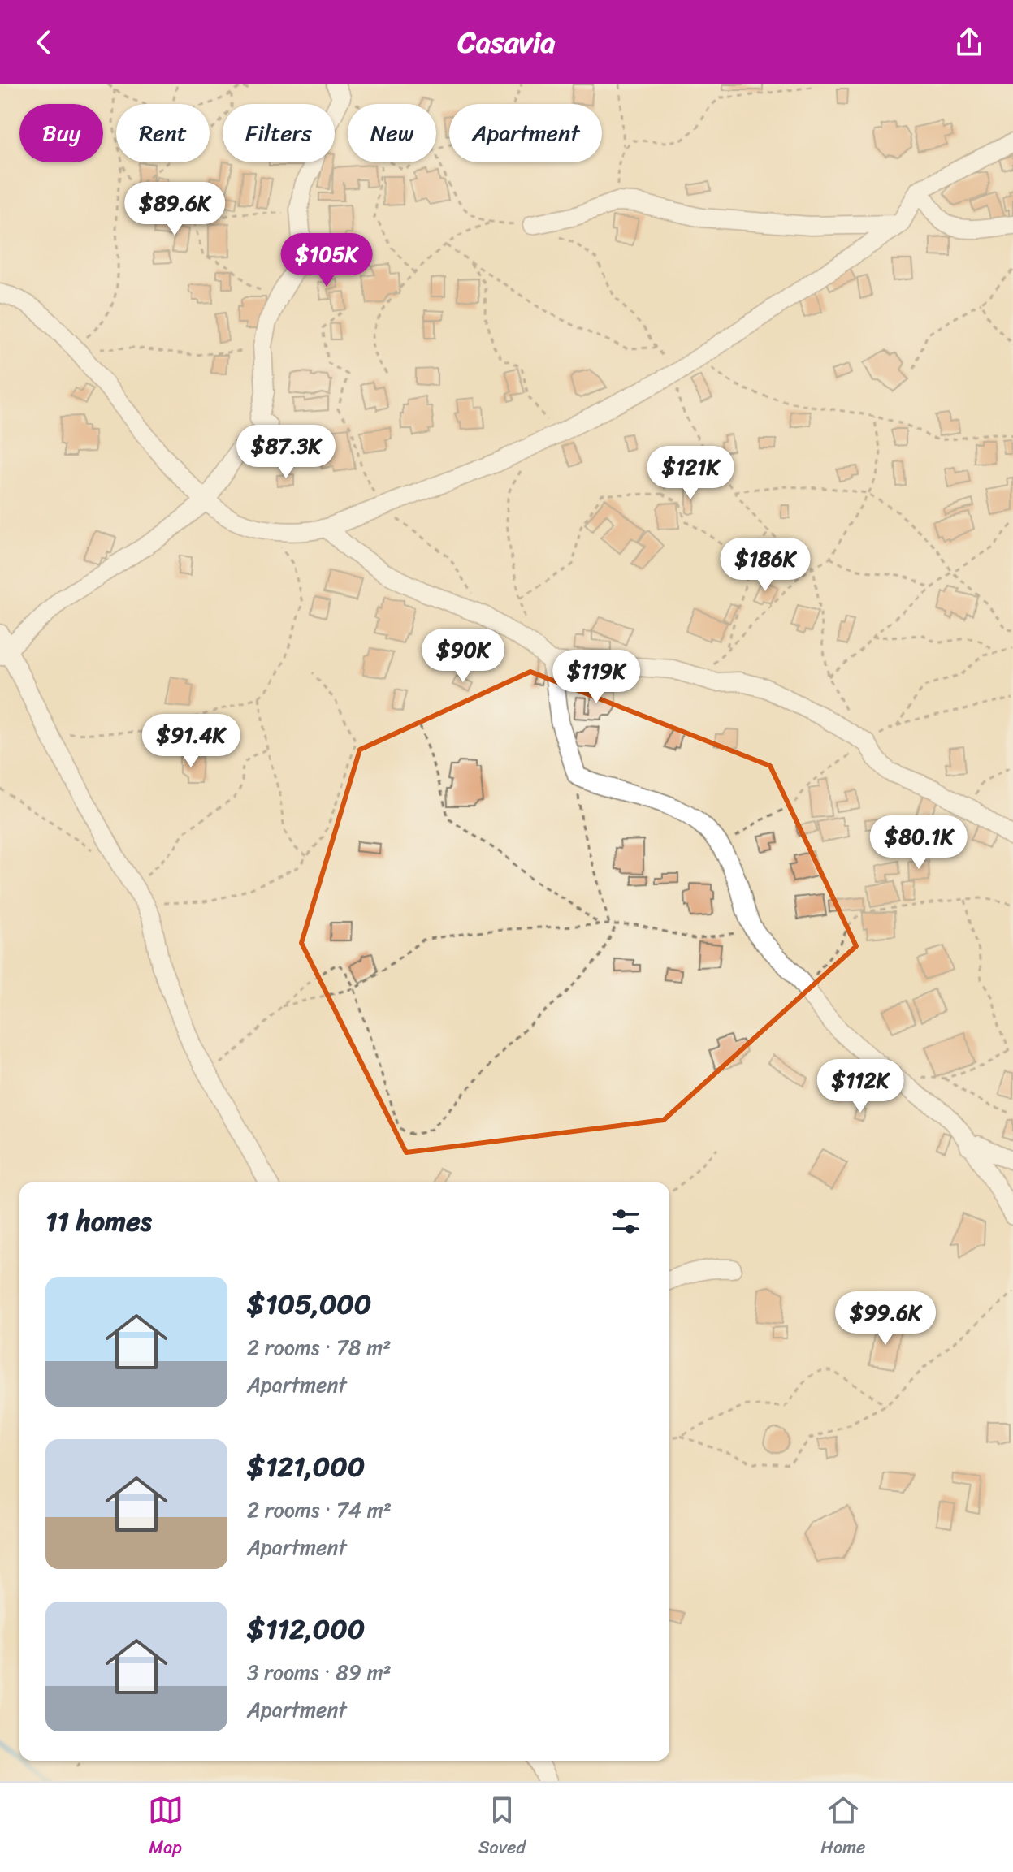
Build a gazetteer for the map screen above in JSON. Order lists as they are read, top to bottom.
{
  "page": {
    "header": "Casavia",
    "chip": [
      "Buy",
      "Rent",
      "Filters",
      "New",
      "Apartment"
    ],
    "price": [
      "$89.6K",
      "$105K",
      "$87.3K",
      "$121K",
      "$186K",
      "$90K",
      "$119K",
      "$91.4K",
      "$80.1K",
      "$112K",
      "$99.6K"
    ],
    "heading": "11 homes",
    "list": [
      {
        "name": "$105,000",
        "note": "2 rooms · 78 m² · Apartment"
      },
      {
        "name": "$121,000",
        "note": "2 rooms · 74 m² · Apartment"
      },
      {
        "name": "$112,000",
        "note": "3 rooms · 89 m² · Apartment"
      }
    ],
    "tabs": ["Map", "Saved", "Home"]
  }
}
